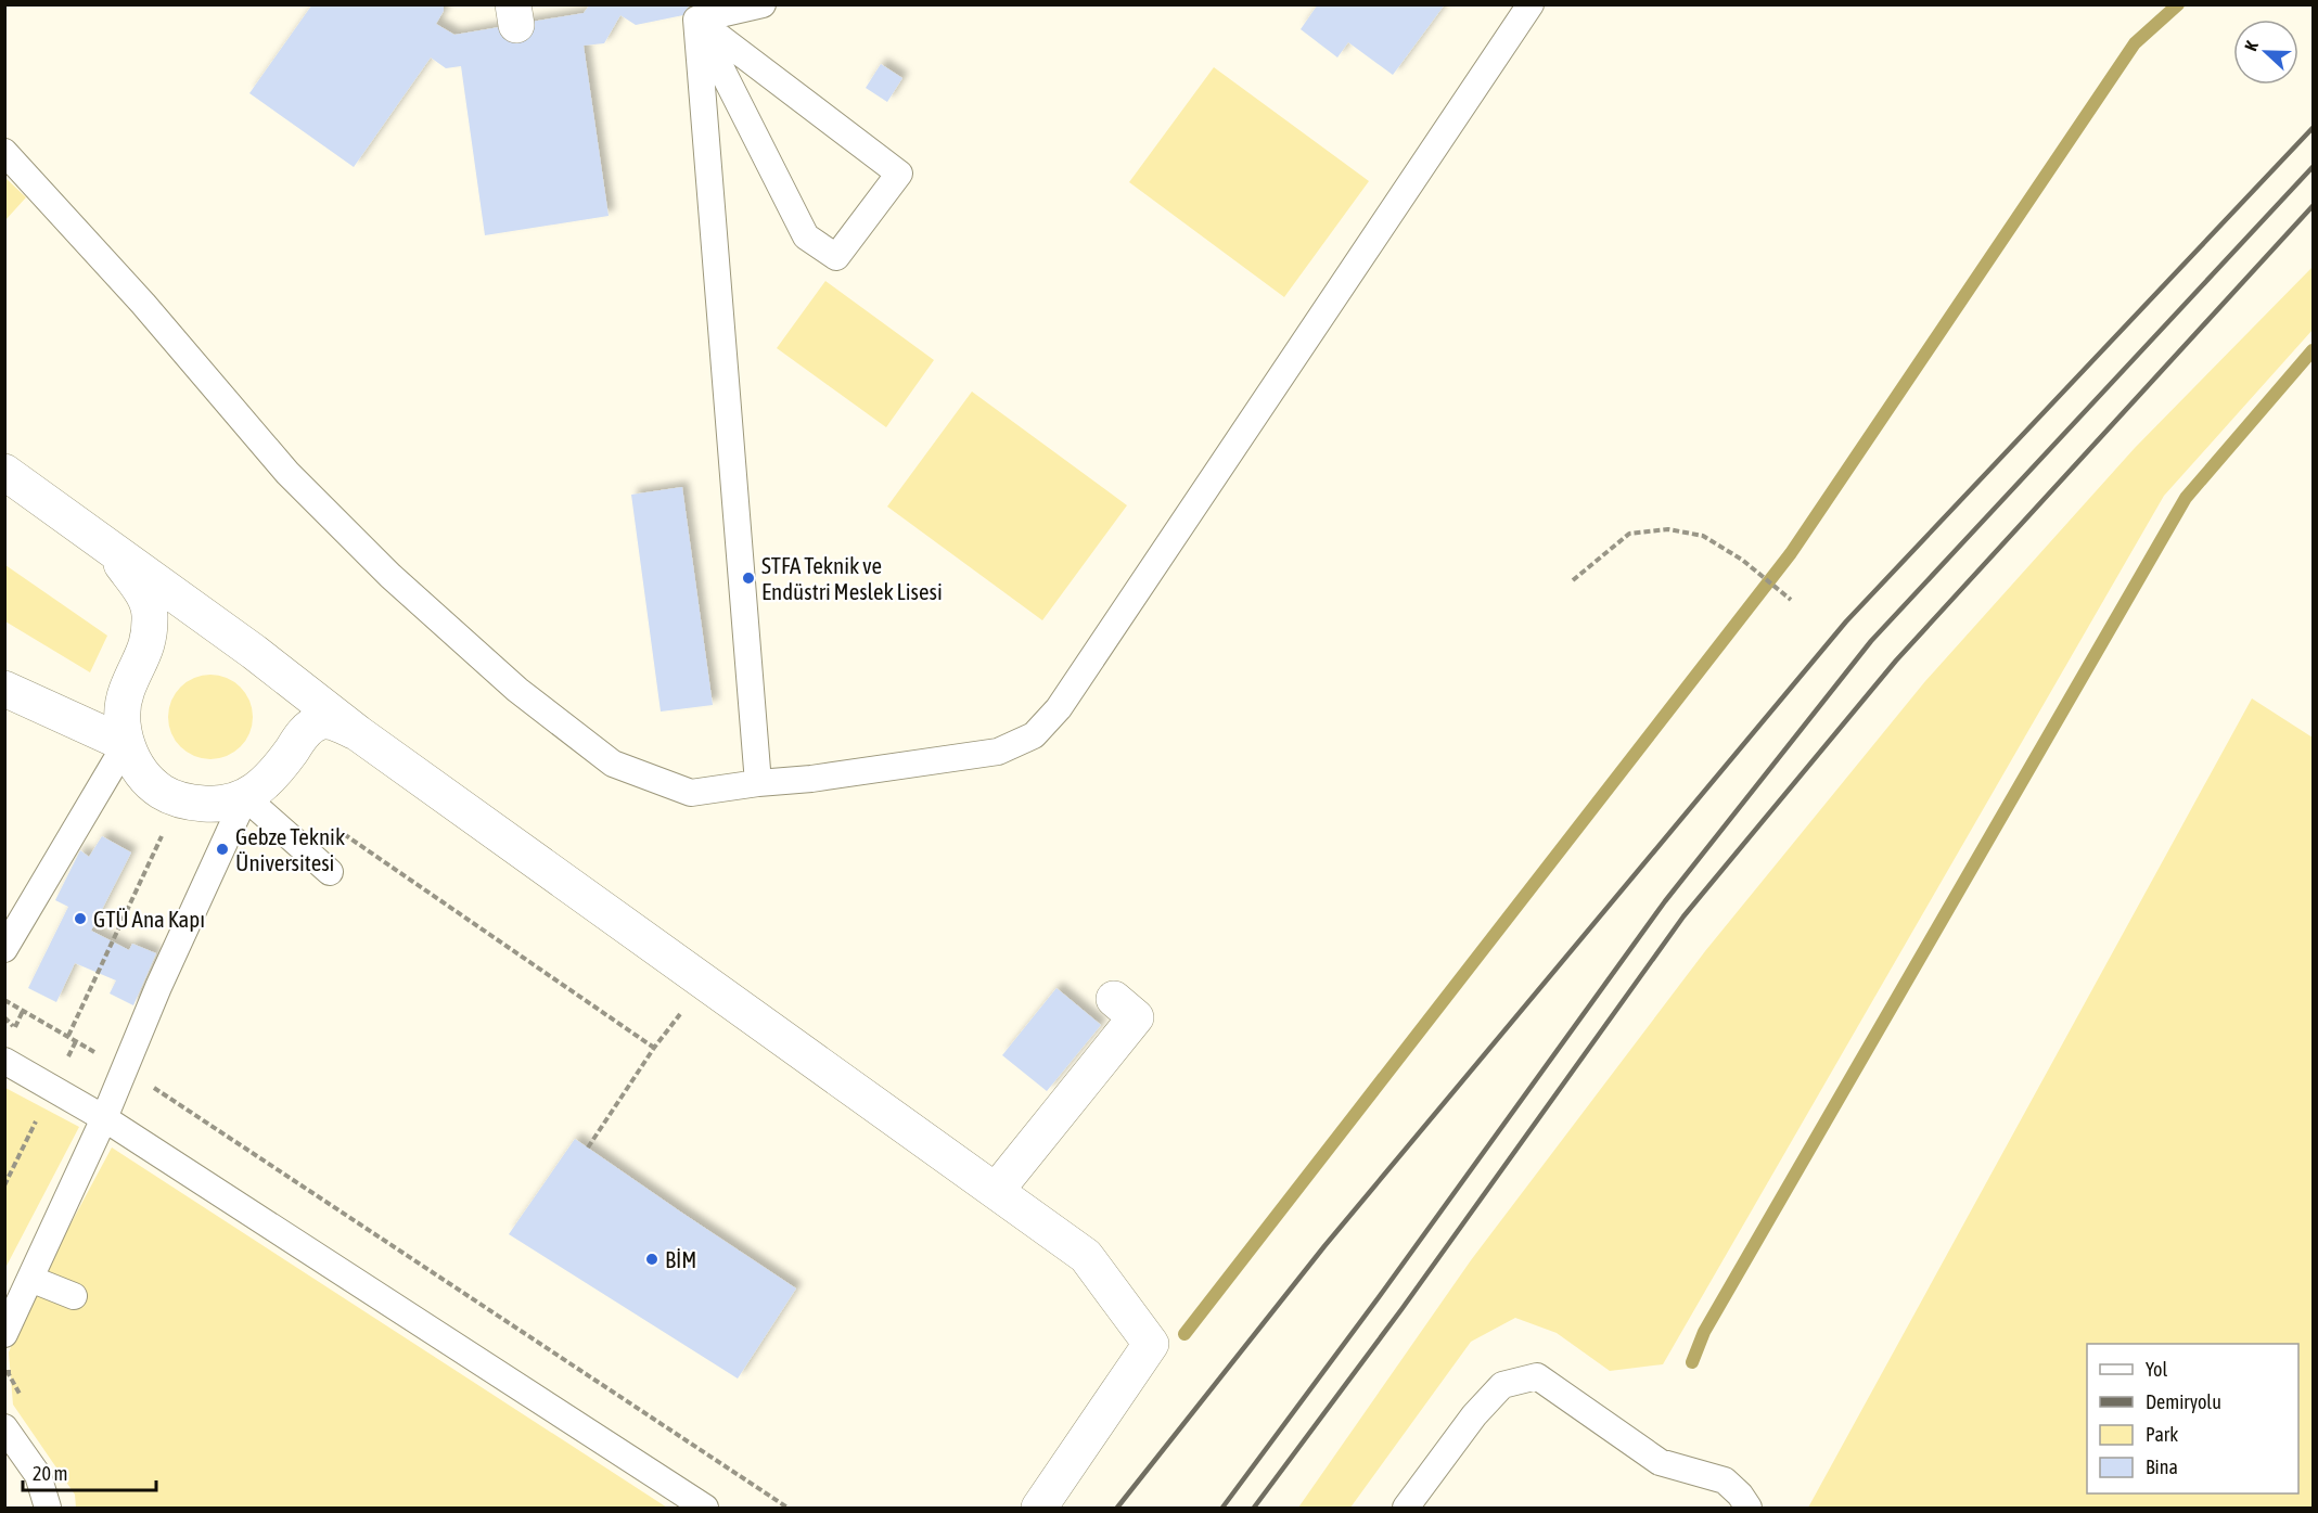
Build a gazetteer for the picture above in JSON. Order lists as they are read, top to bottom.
{
  "places": [
    "STFA Teknik ve Endüstri Meslek Lisesi",
    "Gebze Teknik Üniversitesi",
    "GTÜ Ana Kapı",
    "BİM"
  ],
  "legend": [
    "Yol",
    "Demiryolu",
    "Park",
    "Bina"
  ],
  "scale_bar": "20 m",
  "north": "left"
}
